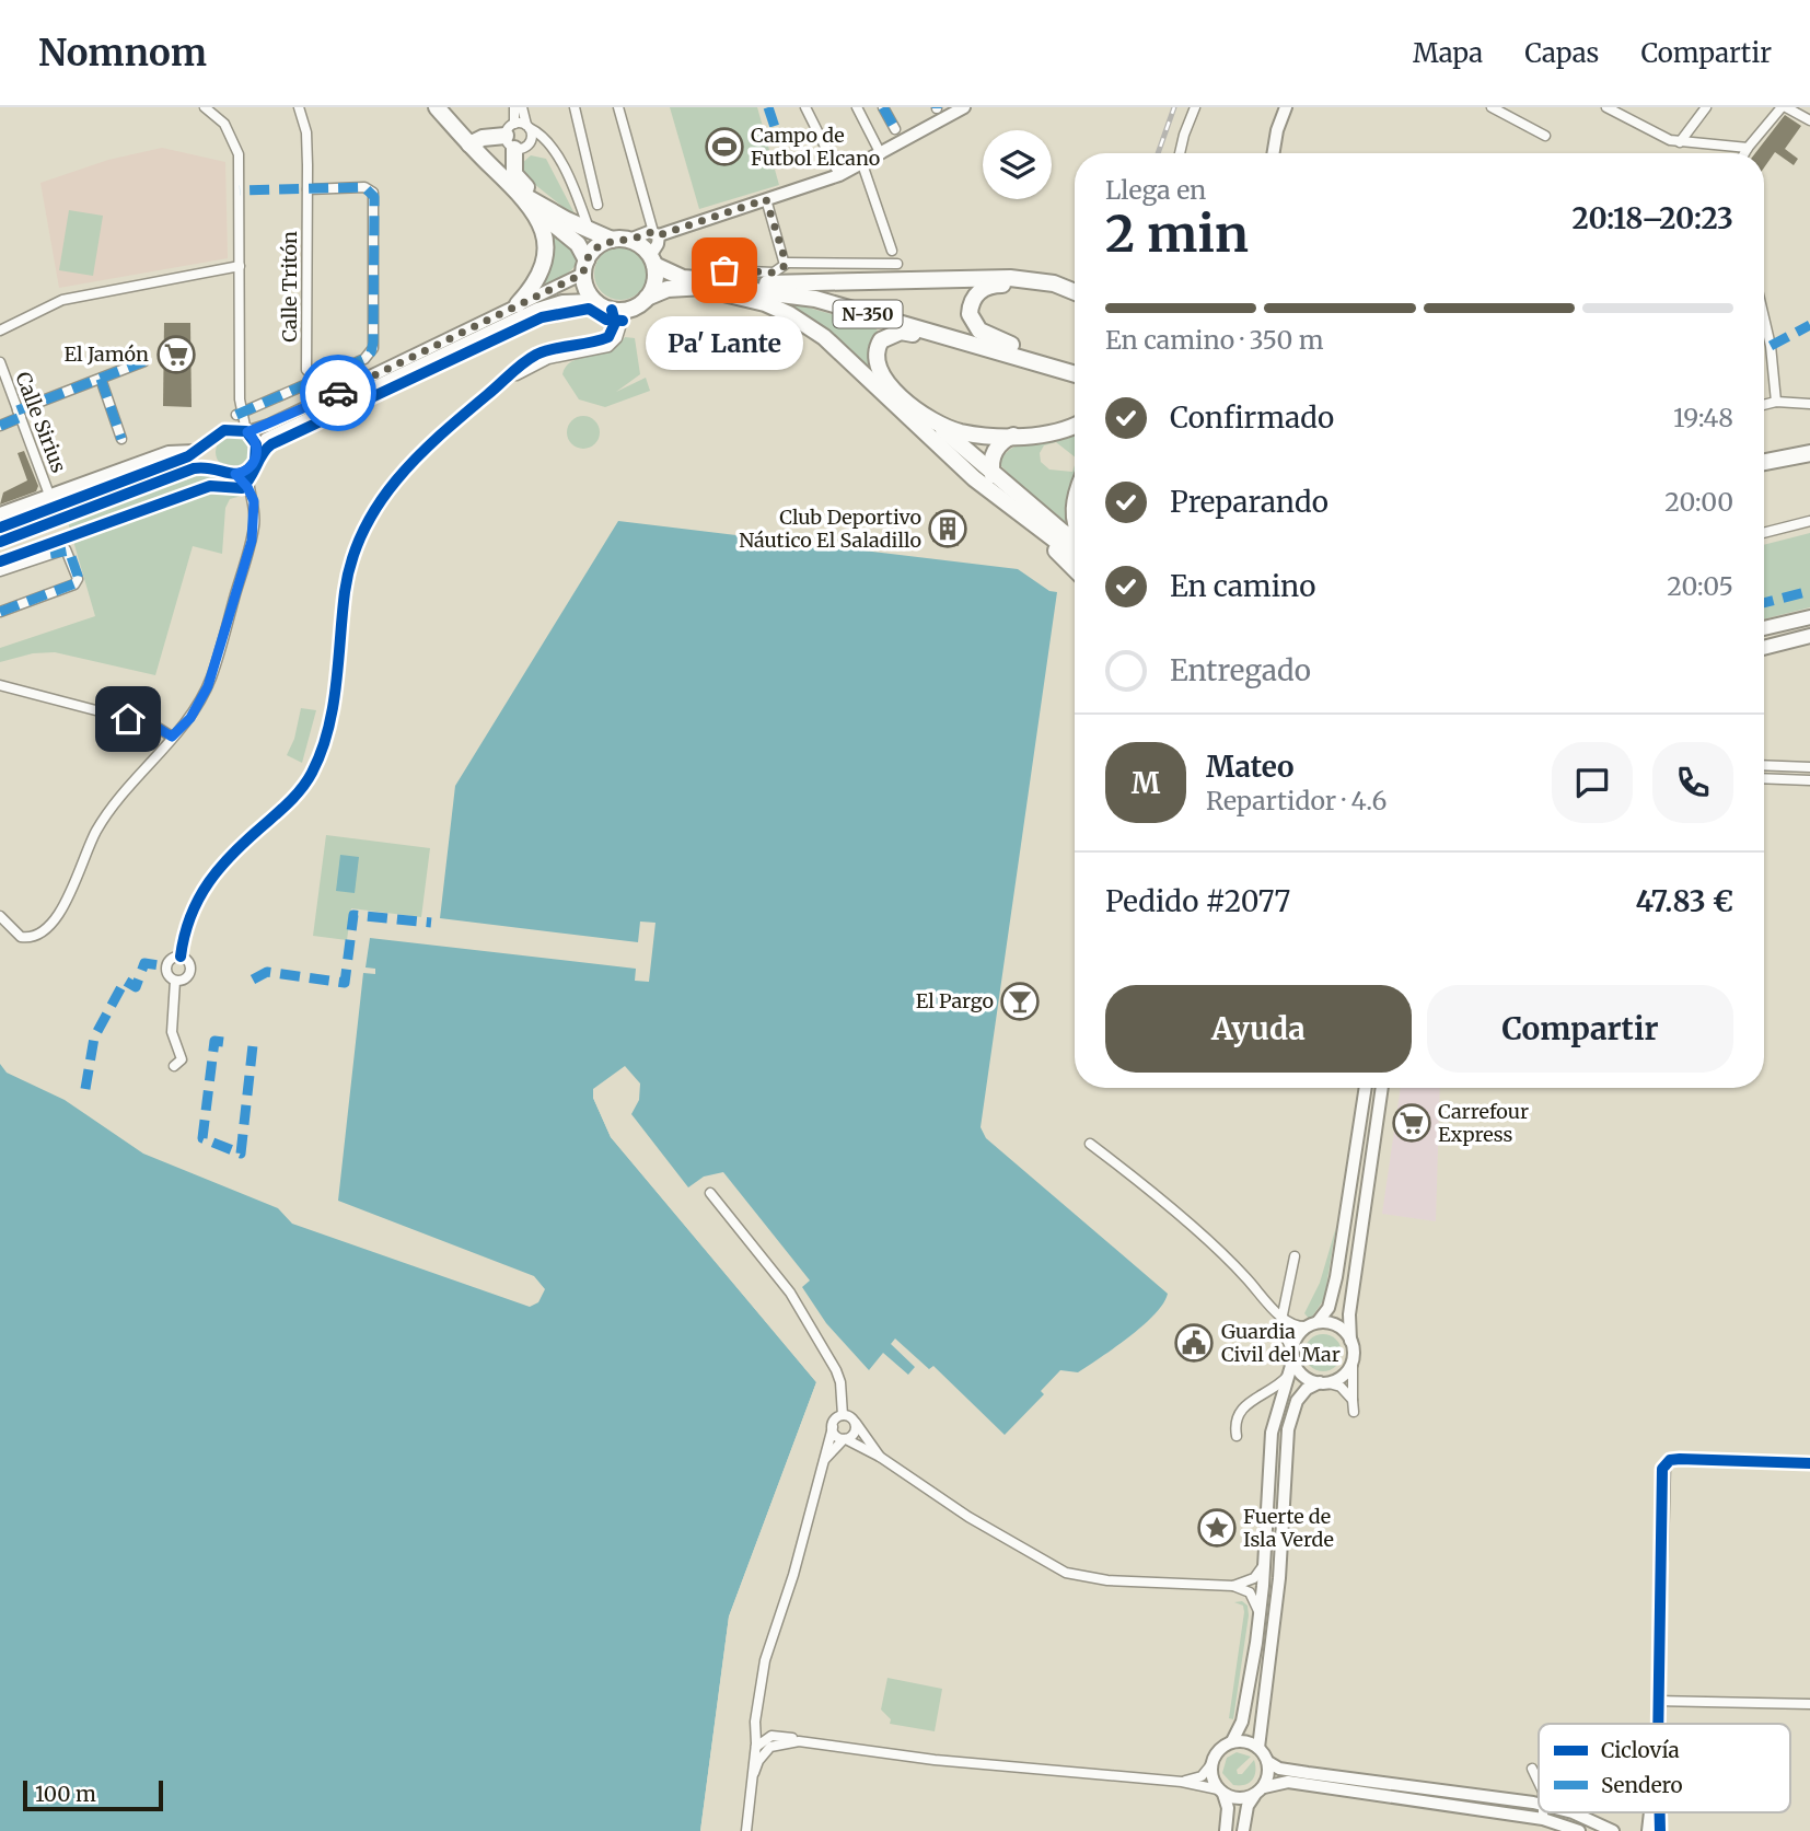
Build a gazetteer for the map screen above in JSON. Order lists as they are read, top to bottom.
{
  "streets": {
    "highway": ["N-350"],
    "street": ["Calle Tritón", "Calle Sirius"]
  },
  "places": {
    "sports": ["Campo de Futbol Elcano"],
    "other": ["Pa' Lante"],
    "supermarket": ["El Jamón", "Carrefour Express"],
    "building": ["Club Deportivo Náutico El Saladillo"],
    "bar": ["El Pargo"],
    "public building": ["Guardia Civil del Mar"],
    "place": ["Fuerte de Isla Verde"]
  },
  "legend": ["Ciclovía", "Sendero"],
  "scale_bar": "100 m",
  "page": {
    "header": "Nomnom",
    "nav": ["Mapa", "Capas", "Compartir"],
    "heading": ["2 min", "Llega en", "20:18–20:23"],
    "panel": [
      "Mateo",
      "Repartidor · 4.6",
      "Pedido #2077",
      "47.83 €"
    ],
    "bar": "En camino · 350 m",
    "bubble": "Pa' Lante",
    "list": [
      ["Confirmado", "19:48"],
      ["Preparando", "20:00"],
      ["En camino", "20:05"],
      "Entregado"
    ],
    "round": "M",
    "buttons": ["Ayuda", "Compartir"],
    "scale": "100 m"
  }
}
